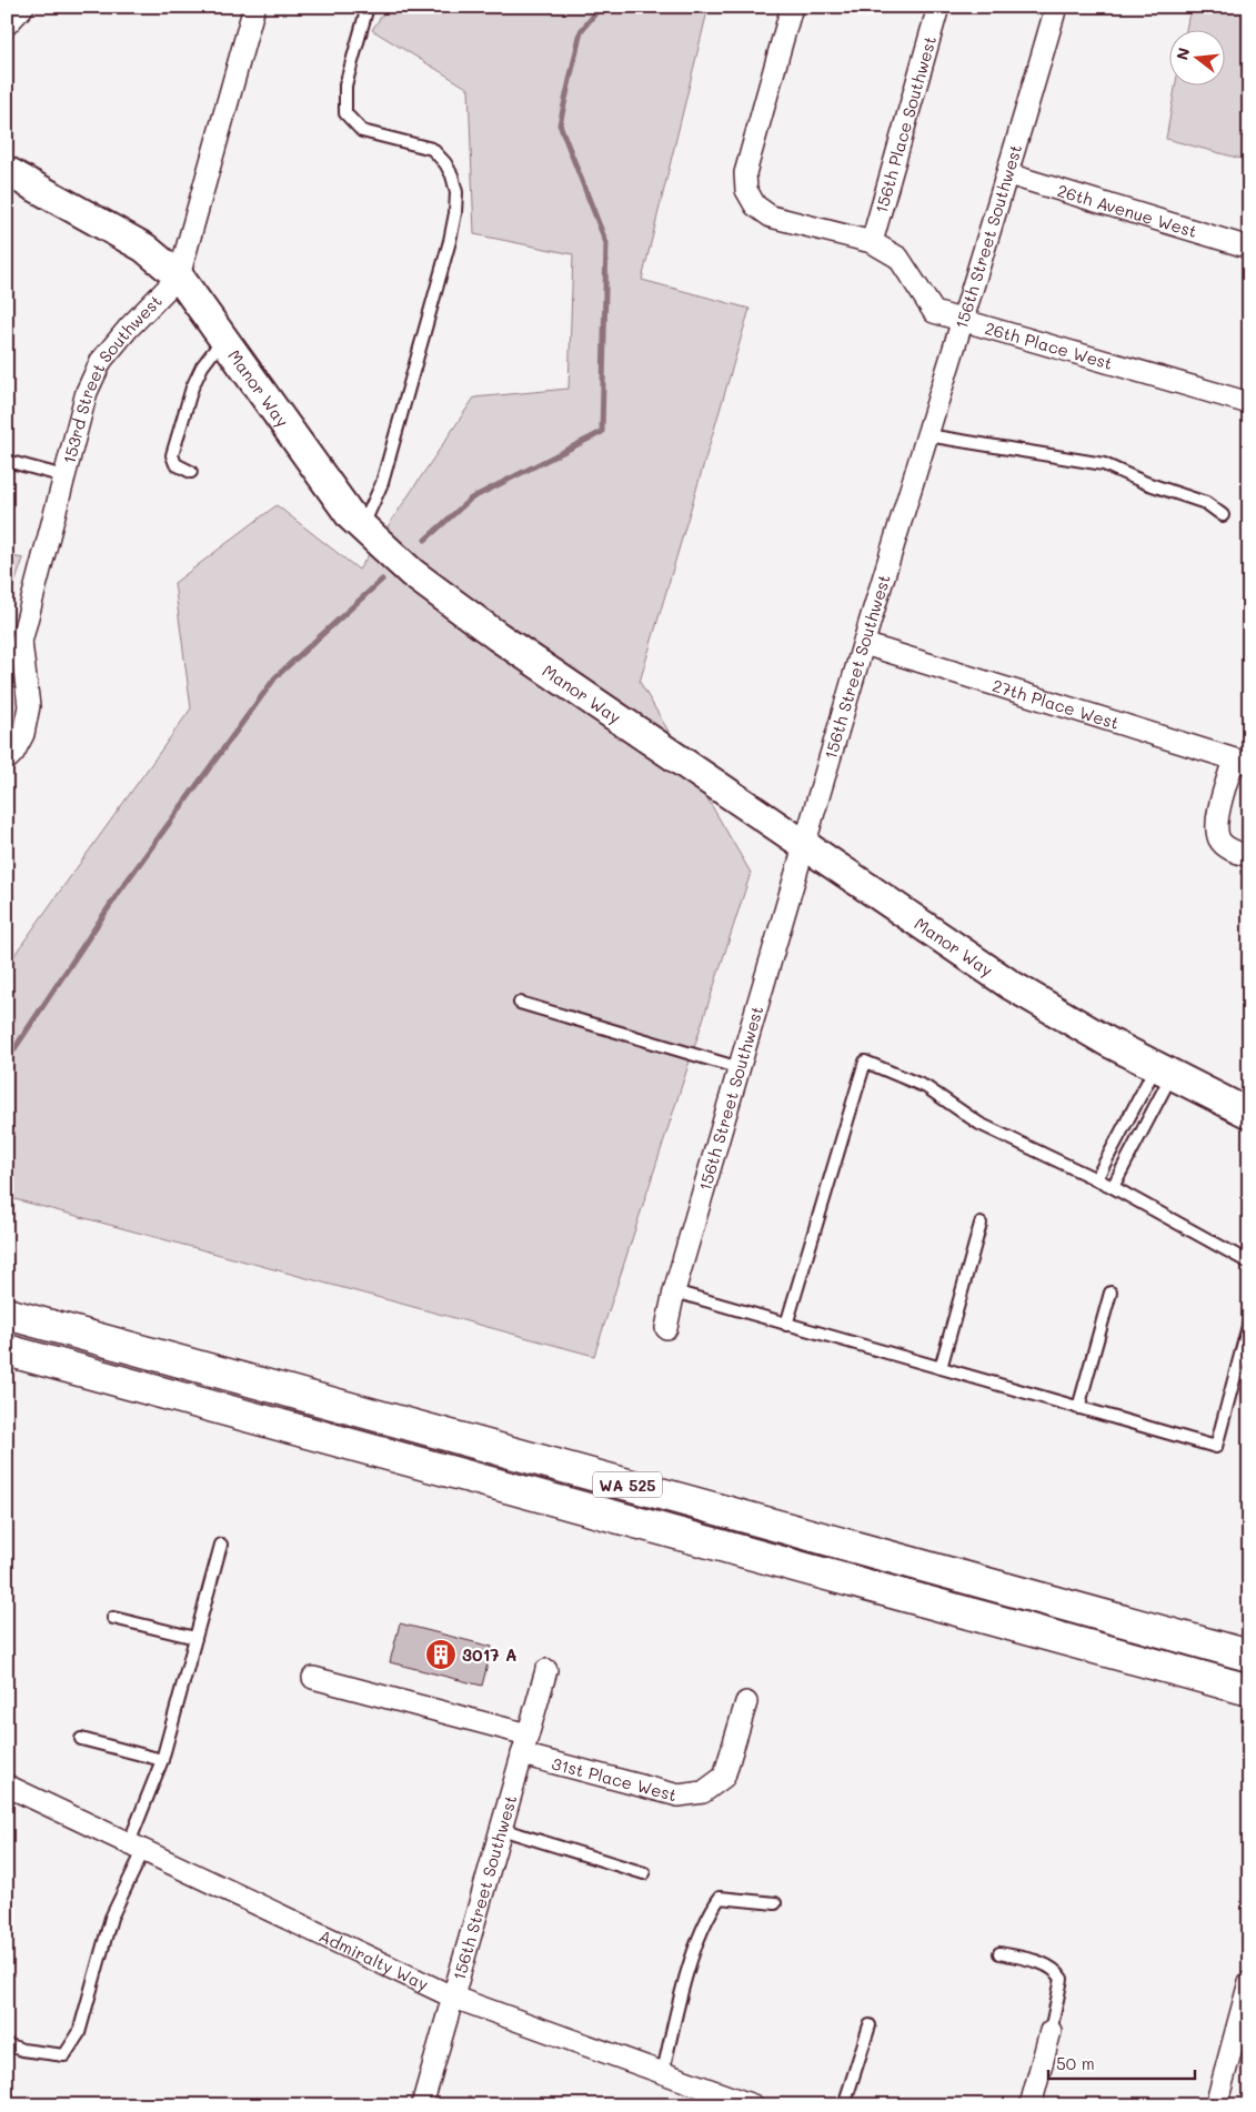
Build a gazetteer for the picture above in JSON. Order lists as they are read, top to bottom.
{
  "streets": {
    "highway": ["WA 525"],
    "street": [
      "156th Place Southwest",
      "26th Avenue West",
      "156th Street Southwest",
      "26th Place West",
      "153rd Street Southwest",
      "Manor Way",
      "27th Place West",
      "31st Place West",
      "Admiralty Way"
    ]
  },
  "crossings": [
    ["156th Place Southwest", "26th Place West"],
    ["26th Avenue West", "156th Street Southwest"],
    ["156th Street Southwest", "26th Place West"],
    ["156th Street Southwest", "Manor Way"],
    ["156th Street Southwest", "27th Place West"],
    ["156th Street Southwest", "31st Place West"],
    ["156th Street Southwest", "Admiralty Way"],
    ["153rd Street Southwest", "Manor Way"]
  ],
  "places": {
    "building": ["3017 A"]
  },
  "scale_bar": "50 m",
  "north": "left"
}
